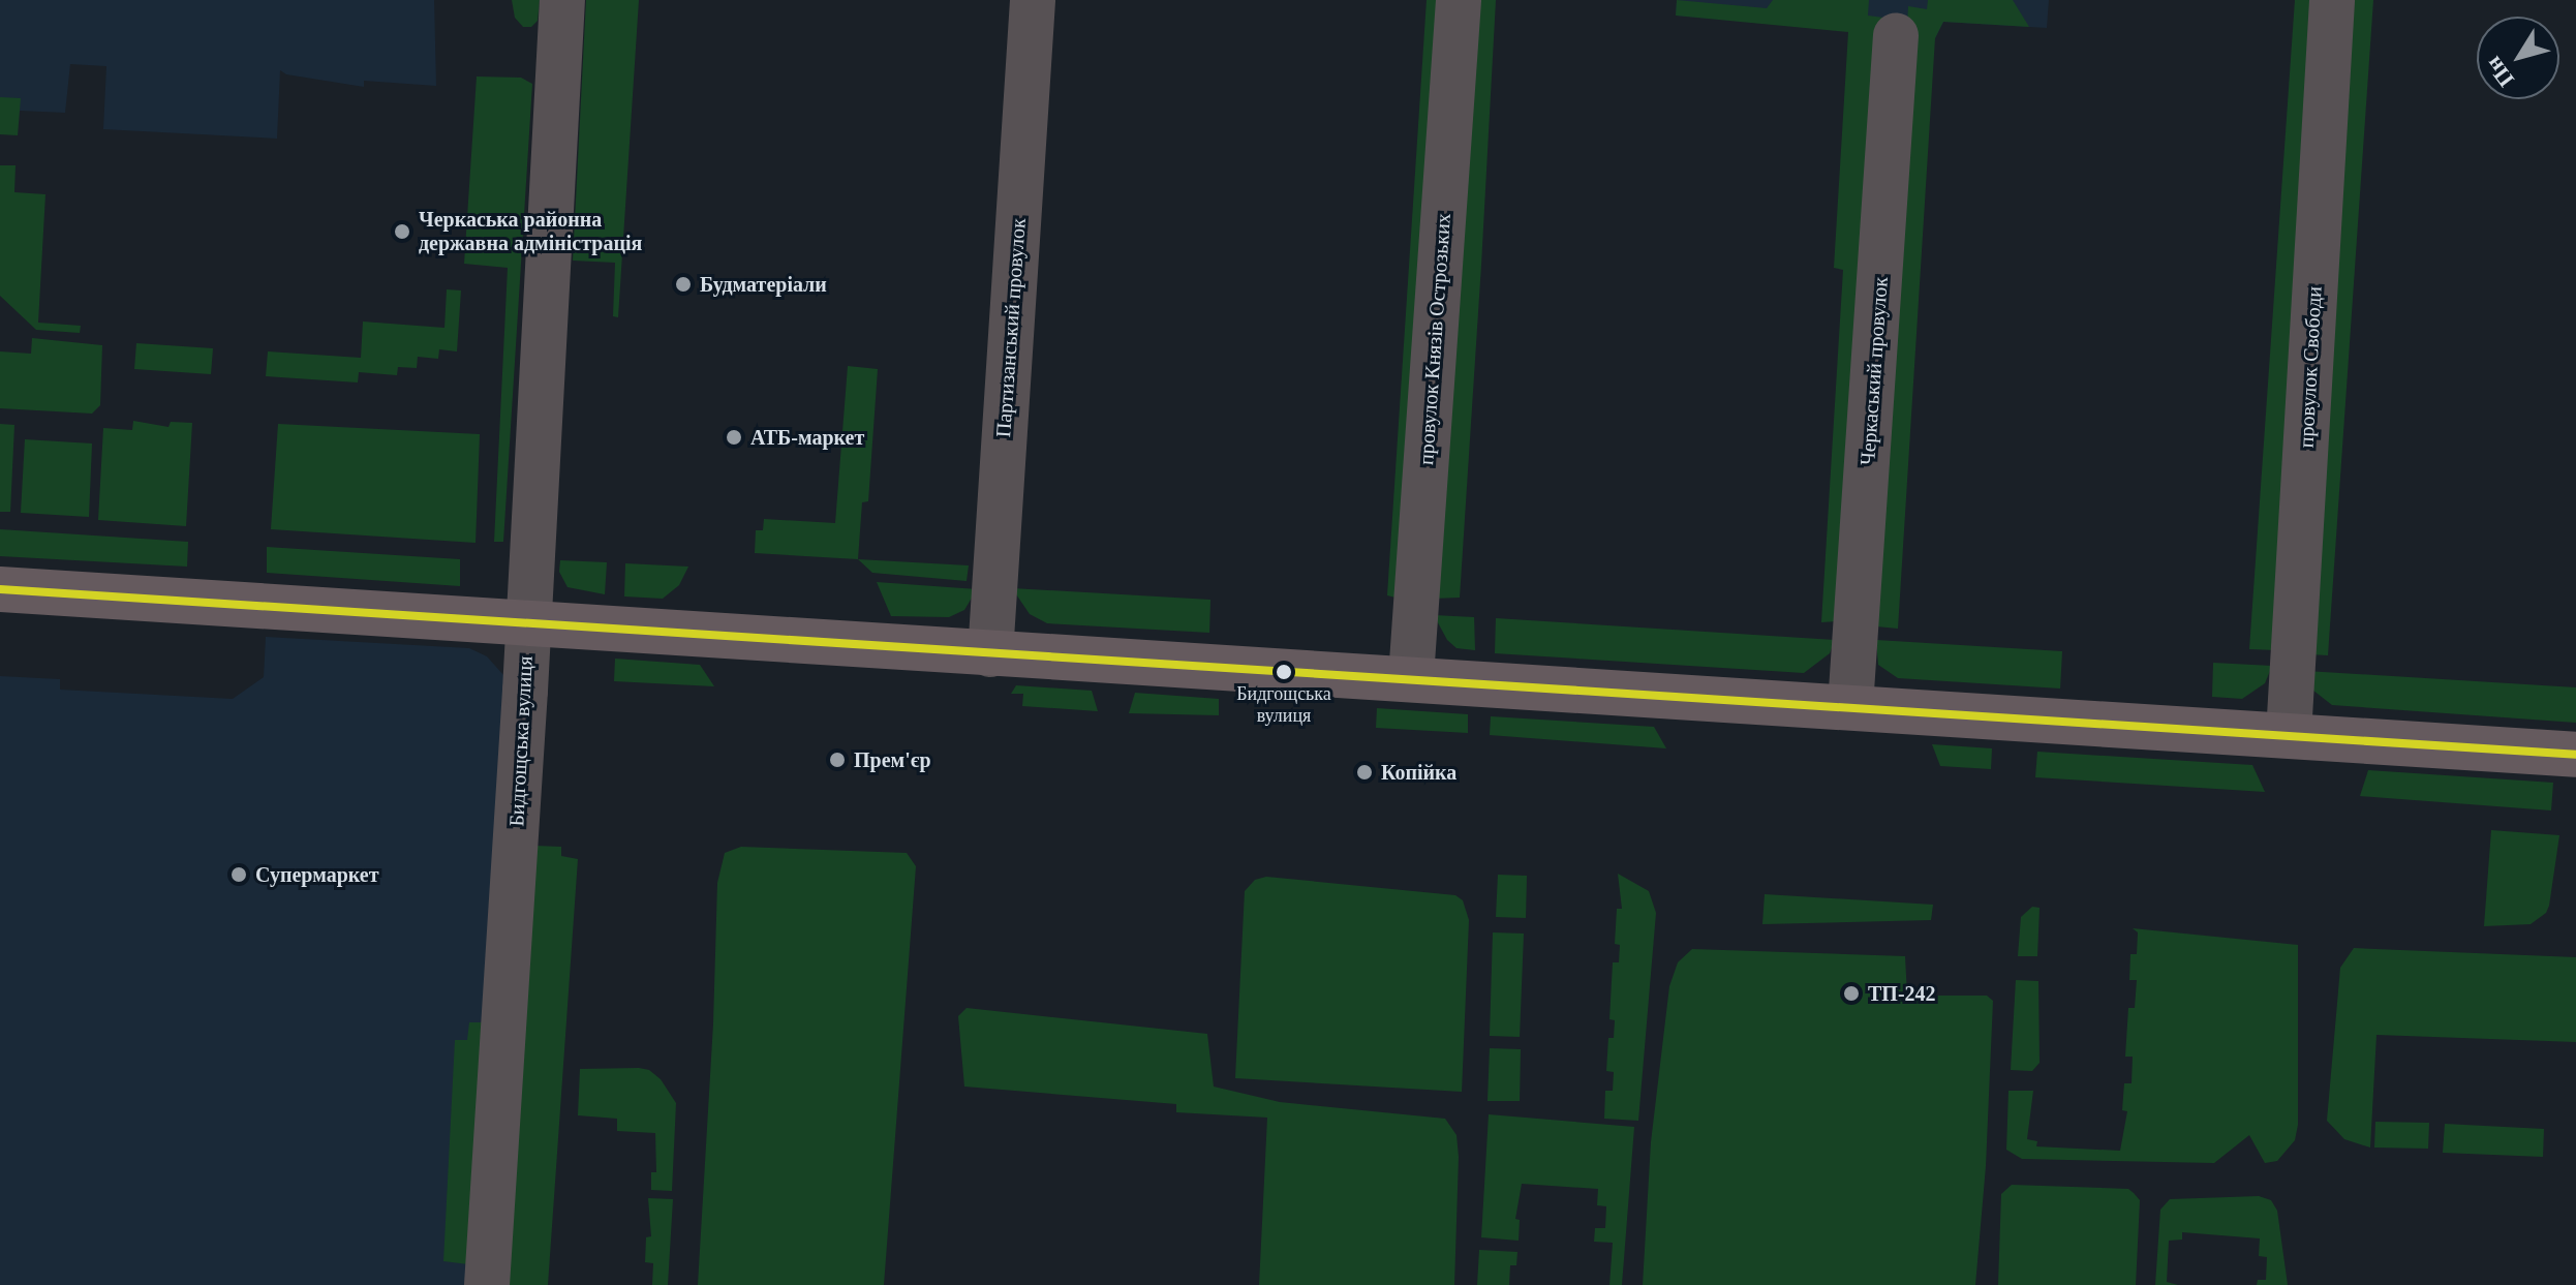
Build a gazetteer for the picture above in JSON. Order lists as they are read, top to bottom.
{
  "streets": {
    "street": [
      "Партизанський провулок",
      "провулок Князів Острозьких",
      "провулок Свободи",
      "Черкаський провулок",
      "Бидгощська вулиця"
    ]
  },
  "places": [
    "Черкаська районна державна адміністрація",
    "Будматеріали",
    "АТБ-маркет",
    "Бидгощська вулиця",
    "Прем'єр",
    "Копійка",
    "Супермаркет",
    "ТП-242"
  ],
  "north": "bottom left"
}
